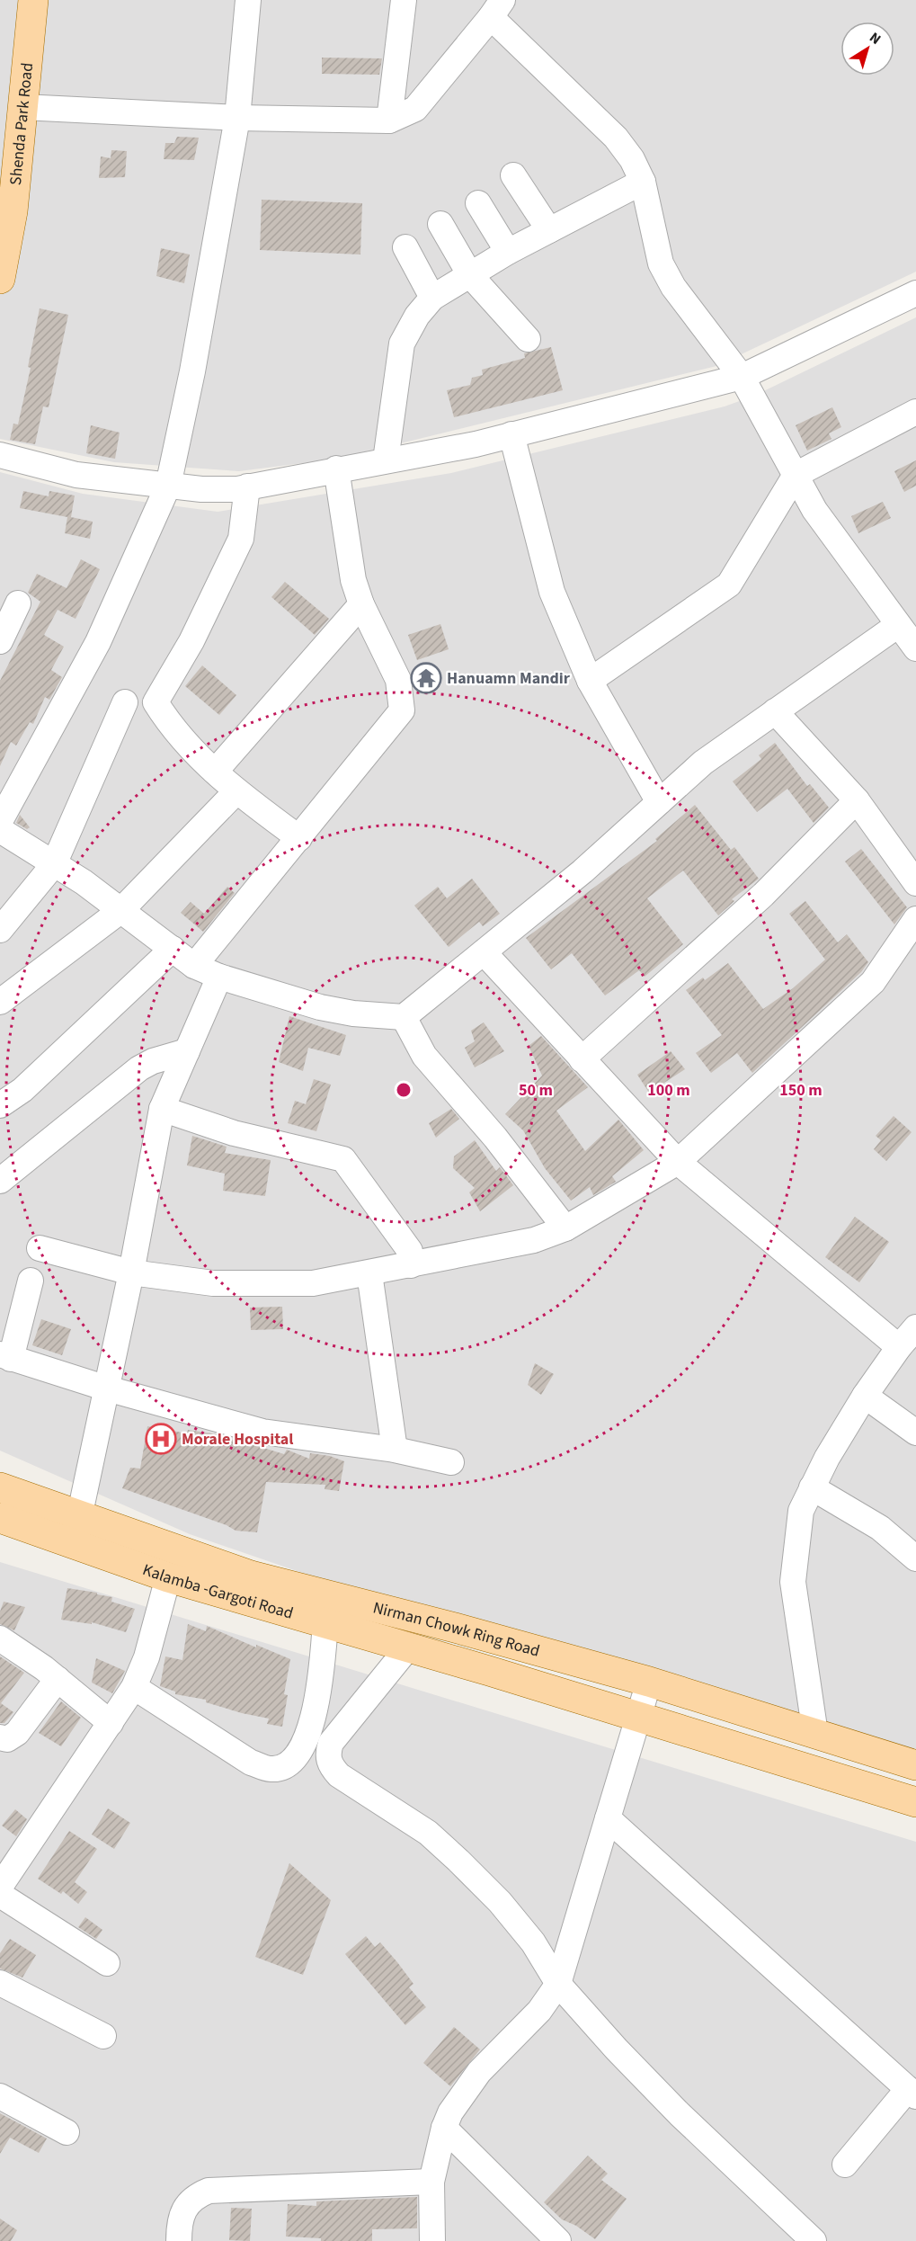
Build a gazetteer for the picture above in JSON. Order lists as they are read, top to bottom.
{
  "streets": {
    "main road": ["Shenda Park Road", "Kalamba -Gargoti Road", "Nirman Chowk Ring Road"]
  },
  "places": {
    "temple": ["Hanuamn Mandir"],
    "hospital": ["Morale Hospital"]
  },
  "north": "top right",
  "rings": ["50 m", "100 m", "150 m"]
}
